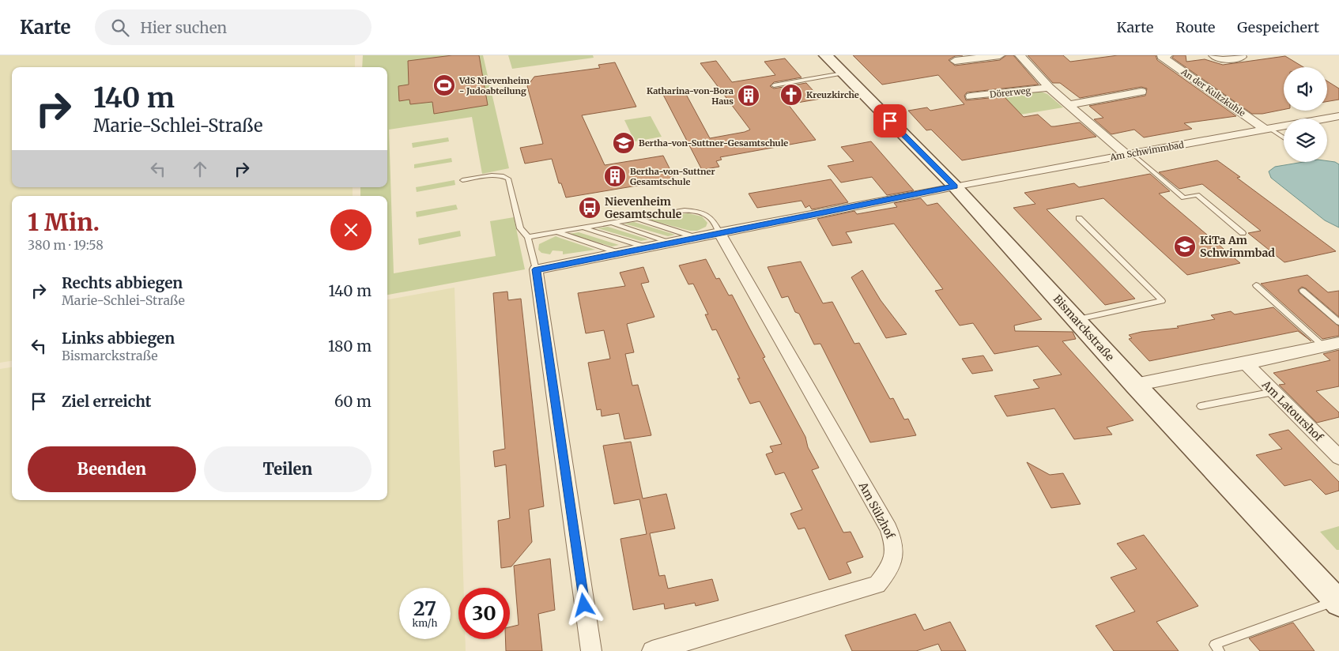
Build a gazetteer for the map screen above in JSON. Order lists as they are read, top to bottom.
{
  "streets": {
    "street": [
      "Dörerweg",
      "An der Kultzkuhle",
      "Am Schwimmbad",
      "Bismarckstraße",
      "Am Latourshof",
      "Am Sülzhof"
    ]
  },
  "crossings": [
    ["Dörerweg", "Am Schwimmbad"],
    ["An der Kultzkuhle", "Am Schwimmbad"],
    ["Am Schwimmbad", "Bismarckstraße"]
  ],
  "places": {
    "sports": ["VdS Nievenheim - Judoabteilung"],
    "church": ["Kreuzkirche"],
    "building": ["Katharina-von-Bora Haus", "Bertha-von-Suttner Gesamtschule"],
    "school or university": ["Bertha-von-Suttner-Gesamtschule", "KiTa Am Schwimmbad"],
    "bus stop": ["Nievenheim Gesamtschule"]
  },
  "page": {
    "header": "Karte",
    "search": "Hier suchen",
    "nav": ["Karte", "Route", "Gespeichert"],
    "turn": ["140 m", "Marie-Schlei-Straße"],
    "heading": ["1 Min.", "380 m · 19:58"],
    "list": [
      {
        "name": "Rechts abbiegen",
        "note": "Marie-Schlei-Straße",
        "value": "140 m"
      },
      {
        "name": "Links abbiegen",
        "note": "Bismarckstraße",
        "value": "180 m"
      },
      {
        "name": "Ziel erreicht",
        "value": "60 m"
      }
    ],
    "buttons": ["Beenden", "Teilen"],
    "speed": "27 km/h",
    "limit": "30"
  }
}
